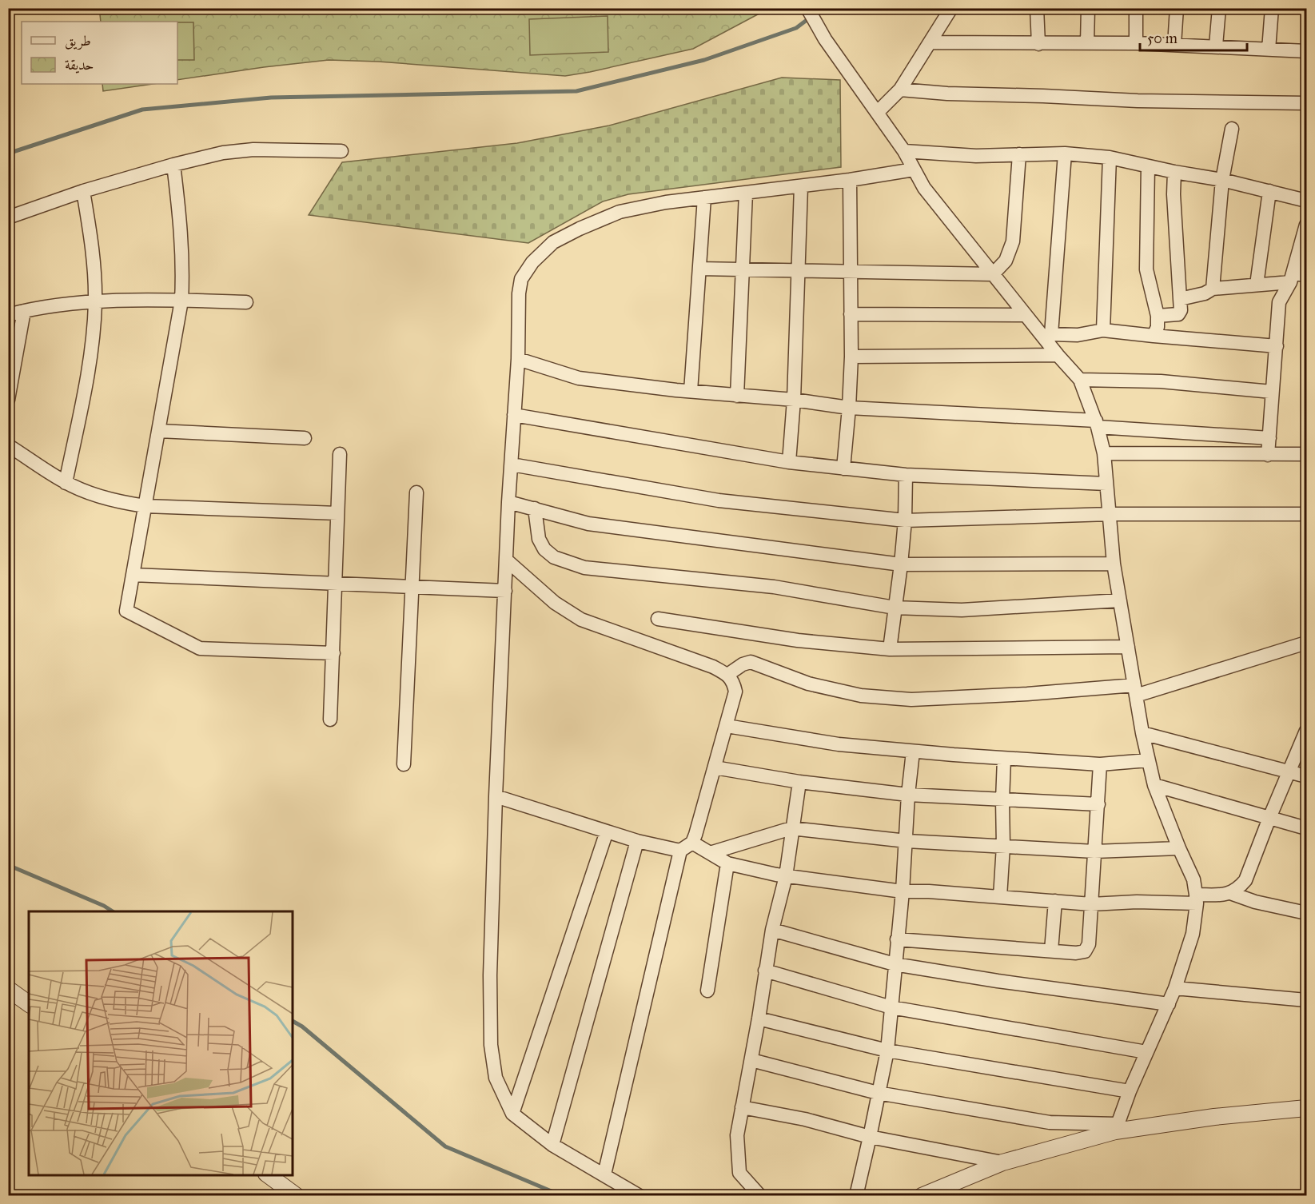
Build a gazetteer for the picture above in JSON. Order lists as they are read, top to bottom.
{
  "legend": ["طريق", "حديقة"],
  "scale_bar": "50 m"
}
